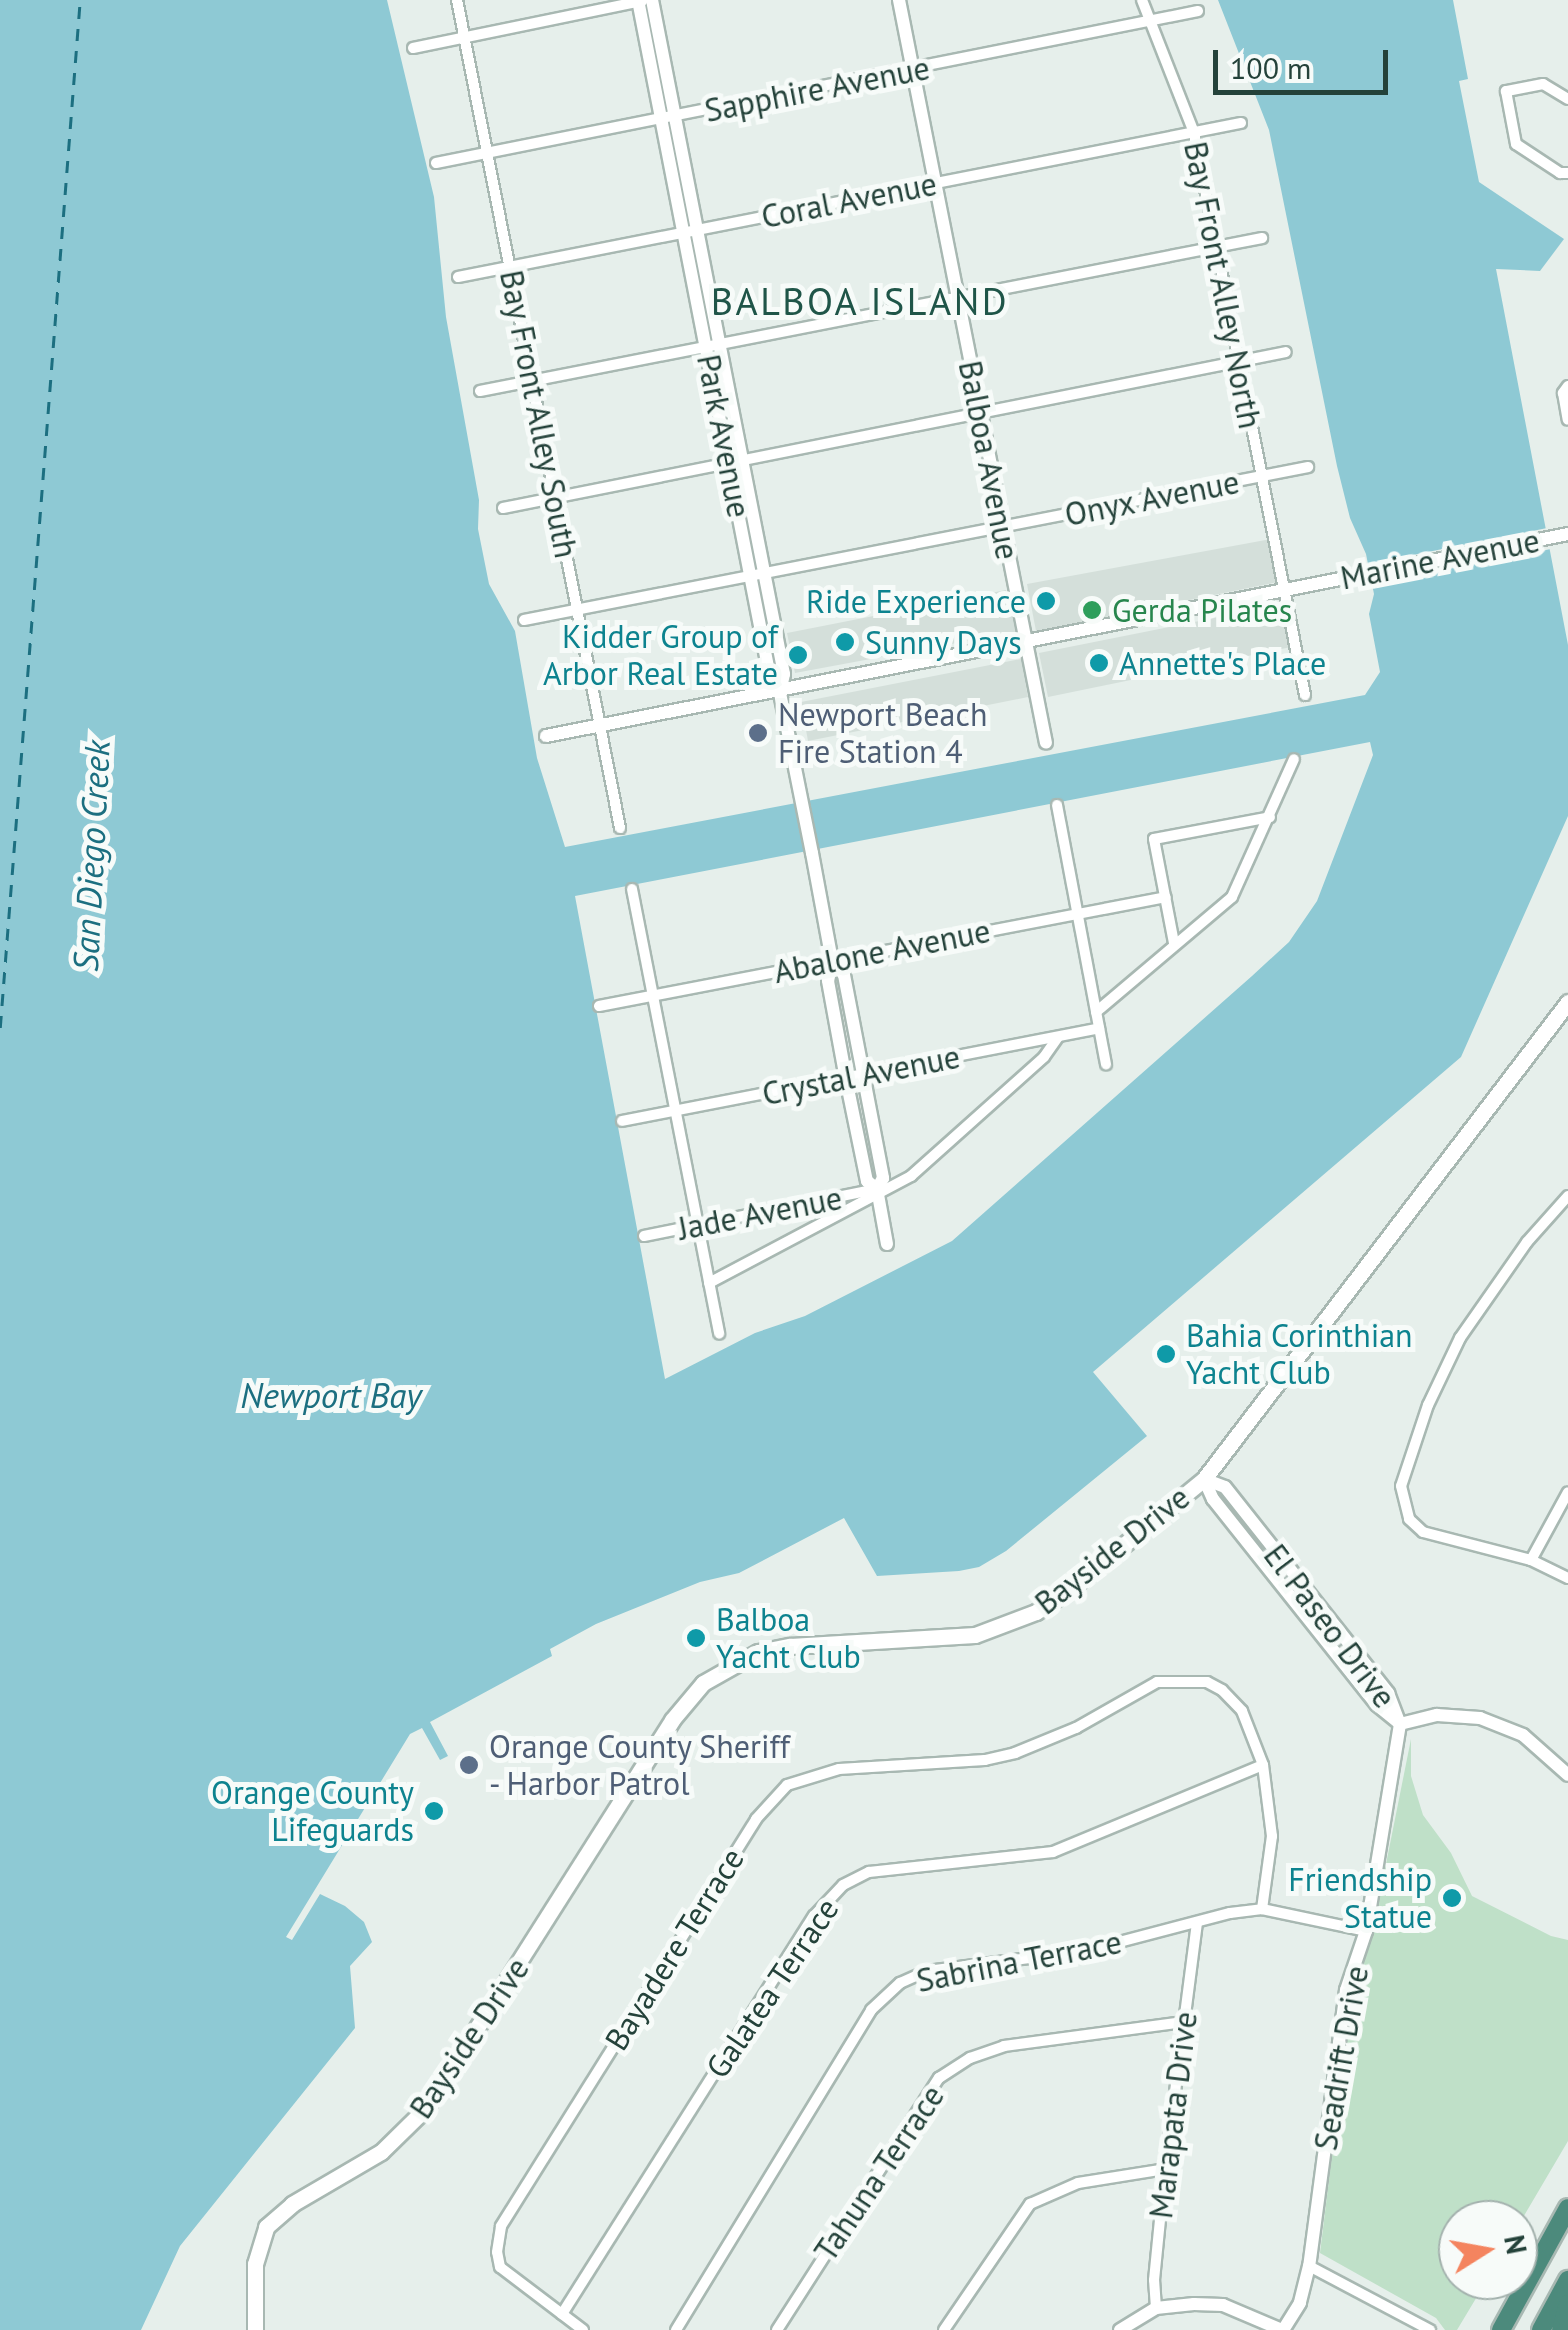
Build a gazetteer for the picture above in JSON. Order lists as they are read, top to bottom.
{
  "streets": {
    "main road": ["Bayside Drive"],
    "street": [
      "Sapphire Avenue",
      "Coral Avenue",
      "Bay Front Alley North",
      "Bay Front Alley South",
      "Park Avenue",
      "Balboa Avenue",
      "Onyx Avenue",
      "Marine Avenue",
      "Abalone Avenue",
      "Crystal Avenue",
      "Jade Avenue",
      "El Paseo Drive",
      "Bayadere Terrace",
      "Sabrina Terrace",
      "Galatea Terrace",
      "Seadrift Drive",
      "Marapata Drive",
      "Tahuna Terrace"
    ]
  },
  "crossings": [
    ["Sapphire Avenue", "Bay Front Alley North"],
    ["Sapphire Avenue", "Bay Front Alley South"],
    ["Sapphire Avenue", "Park Avenue"],
    ["Sapphire Avenue", "Balboa Avenue"],
    ["Coral Avenue", "Bay Front Alley North"],
    ["Coral Avenue", "Bay Front Alley South"],
    ["Coral Avenue", "Park Avenue"],
    ["Coral Avenue", "Balboa Avenue"],
    ["Bay Front Alley North", "Onyx Avenue"],
    ["Bay Front Alley North", "Marine Avenue"],
    ["Bay Front Alley South", "Onyx Avenue"],
    ["Bay Front Alley South", "Marine Avenue"],
    ["Park Avenue", "Onyx Avenue"],
    ["Park Avenue", "Marine Avenue"],
    ["Park Avenue", "Abalone Avenue"],
    ["Park Avenue", "Crystal Avenue"],
    ["Park Avenue", "Jade Avenue"],
    ["Balboa Avenue", "Onyx Avenue"],
    ["Balboa Avenue", "Marine Avenue"],
    ["Bayside Drive", "El Paseo Drive"],
    ["El Paseo Drive", "Seadrift Drive"],
    ["Bayadere Terrace", "Sabrina Terrace"],
    ["Bayadere Terrace", "Galatea Terrace"],
    ["Sabrina Terrace", "Seadrift Drive"],
    ["Sabrina Terrace", "Marapata Drive"],
    ["Marapata Drive", "Tahuna Terrace"]
  ],
  "districts": ["BALBOA ISLAND"],
  "water": ["San Diego Creek", "Newport Bay"],
  "places": [
    "Ride Experience",
    "Gerda Pilates",
    "Sunny Days",
    "Kidder Group of Arbor Real Estate",
    "Annette's Place",
    "Newport Beach Fire Station 4",
    "Bahia Corinthian Yacht Club",
    "Balboa Yacht Club",
    "Orange County Sheriff - Harbor Patrol",
    "Orange County Lifeguards",
    "Friendship Statue"
  ],
  "scale_bar": "100 m",
  "north": "right"
}
